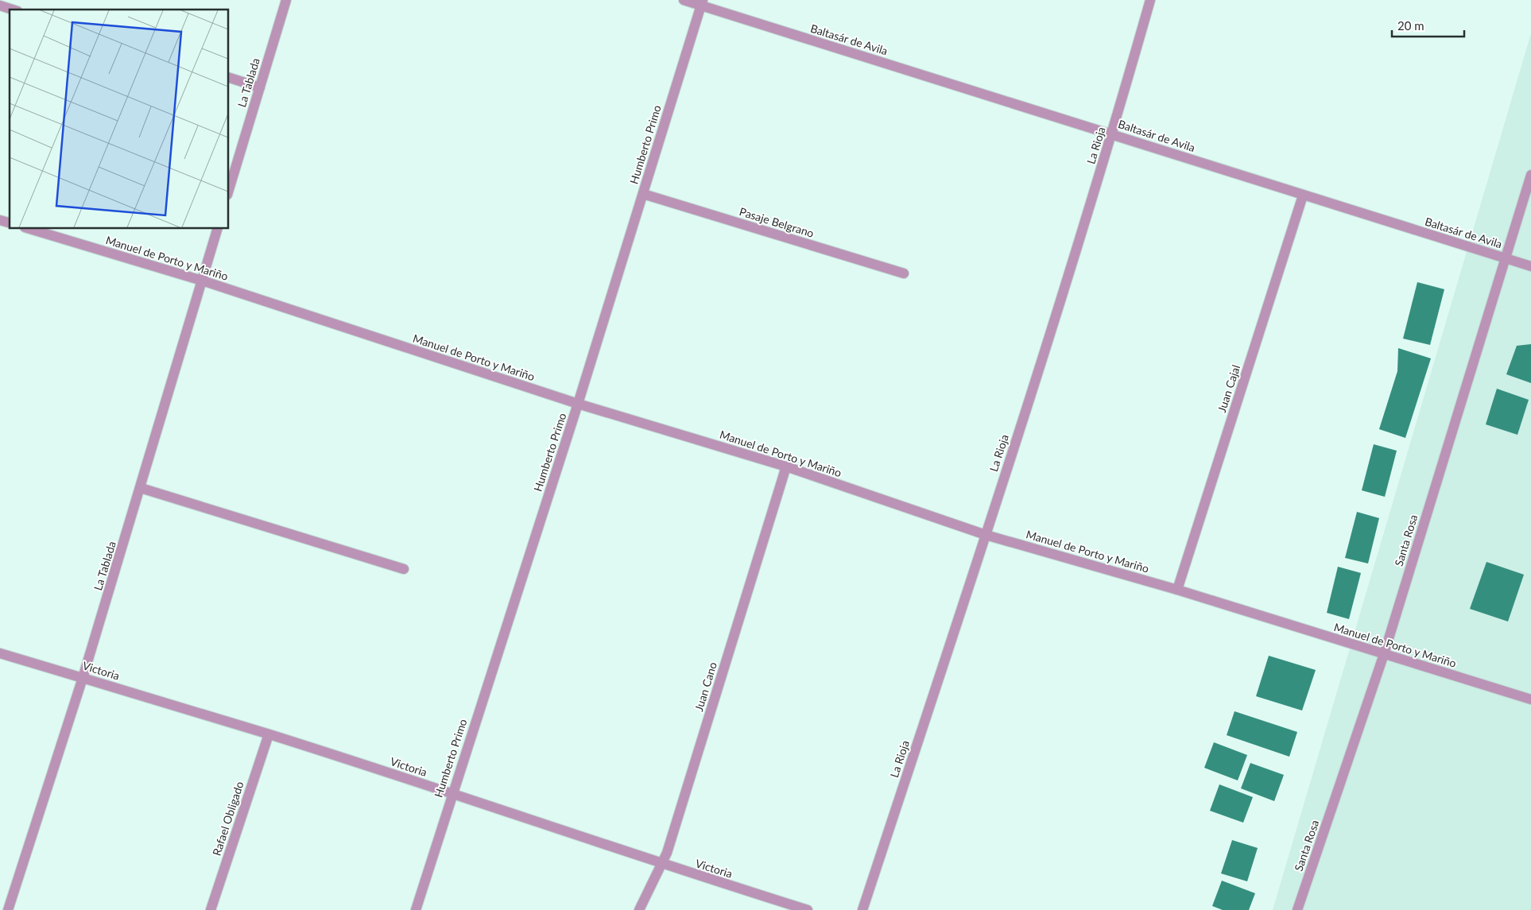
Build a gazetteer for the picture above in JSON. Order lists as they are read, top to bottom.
{
  "streets": {
    "street": [
      "Baltasár de Avila",
      "La Tablada",
      "Humberto Primo",
      "La Rioja",
      "Pasaje Belgrano",
      "Manuel de Porto y Mariño",
      "Juan Cajal",
      "Santa Rosa",
      "Victoria",
      "Juan Cano",
      "Rafael Obligado"
    ]
  },
  "crossings": [
    ["Baltasár de Avila", "Humberto Primo"],
    ["Baltasár de Avila", "La Rioja"],
    ["Baltasár de Avila", "Juan Cajal"],
    ["Baltasár de Avila", "Santa Rosa"],
    ["La Tablada", "Manuel de Porto y Mariño"],
    ["La Tablada", "Victoria"],
    ["Humberto Primo", "Pasaje Belgrano"],
    ["Humberto Primo", "Manuel de Porto y Mariño"],
    ["Humberto Primo", "Victoria"],
    ["La Rioja", "Manuel de Porto y Mariño"],
    ["Manuel de Porto y Mariño", "Juan Cajal"],
    ["Manuel de Porto y Mariño", "Santa Rosa"],
    ["Manuel de Porto y Mariño", "Juan Cano"],
    ["Victoria", "Juan Cano"],
    ["Victoria", "Rafael Obligado"]
  ],
  "scale_bar": "20 m"
}
